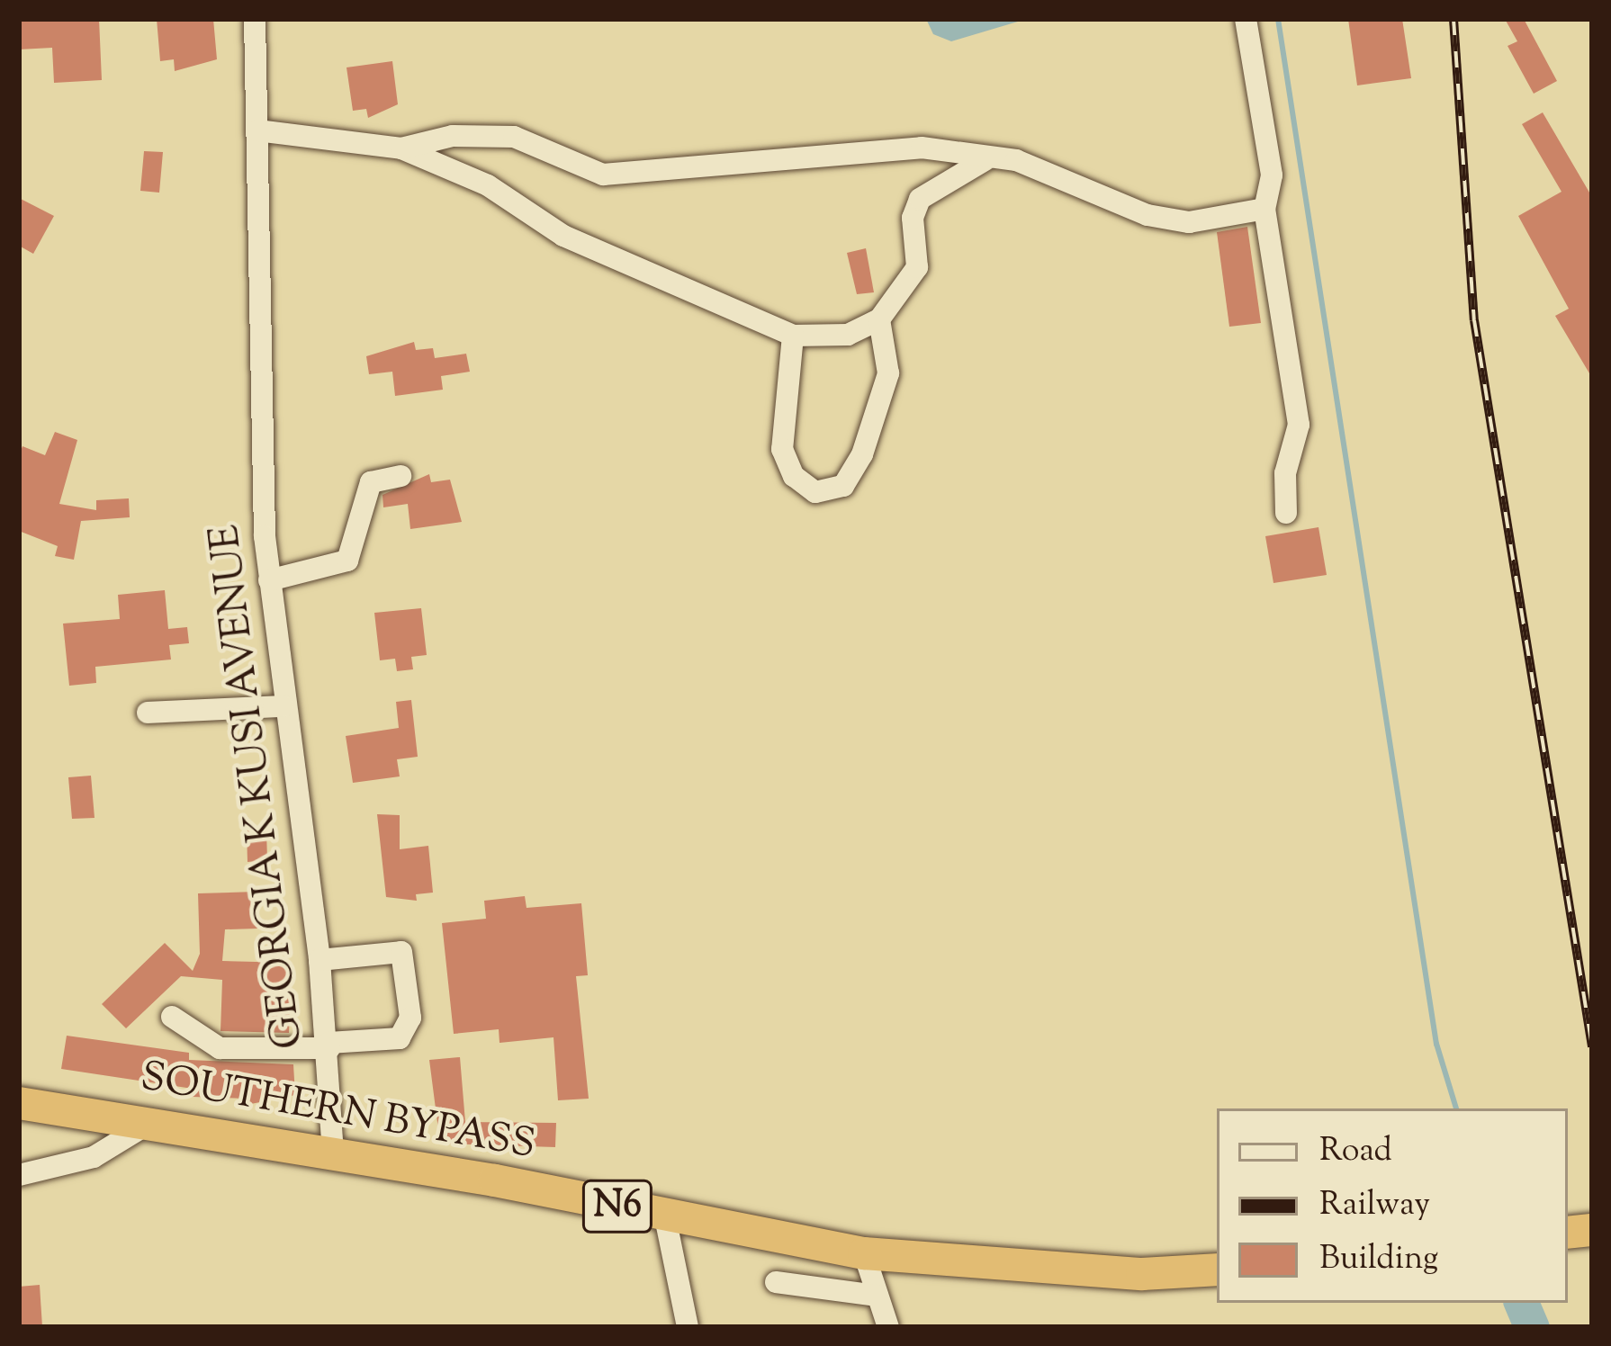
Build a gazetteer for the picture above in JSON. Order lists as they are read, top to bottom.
{
  "streets": {
    "highway": ["SOUTHERN BYPASS", "N6"],
    "street": ["GEORGIA K KUSI AVENUE"]
  },
  "crossings": [
    ["GEORGIA K KUSI AVENUE", "SOUTHERN BYPASS"]
  ],
  "legend": ["Road", "Railway", "Building"]
}
